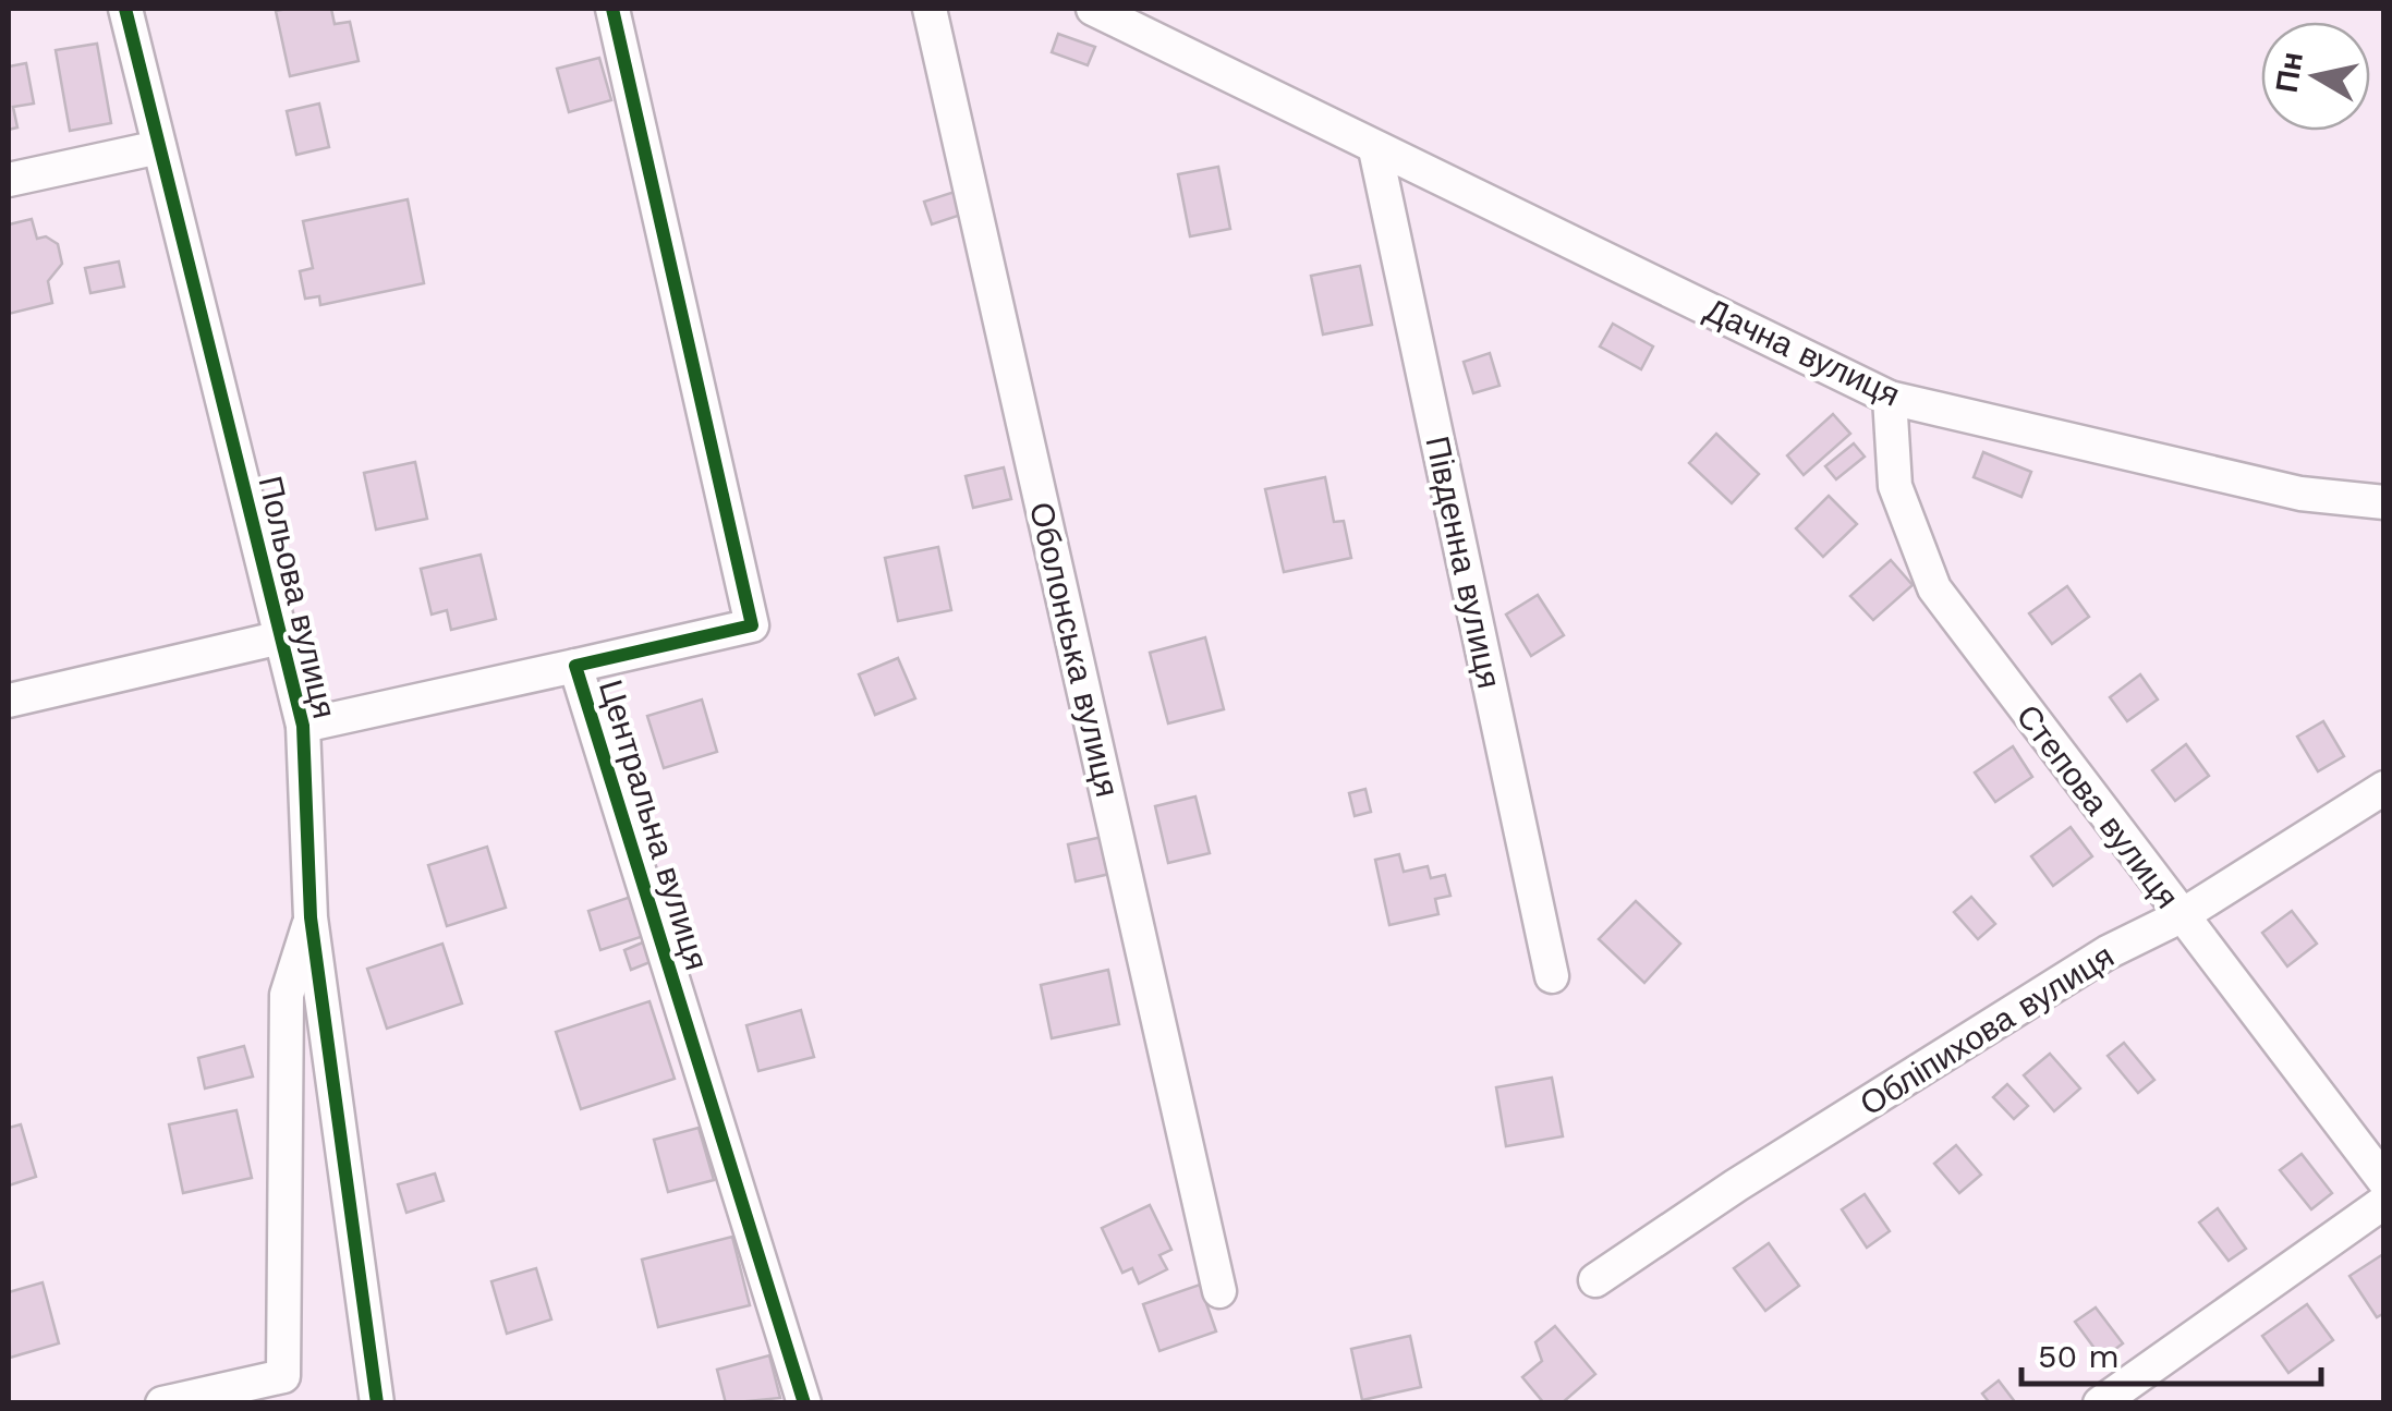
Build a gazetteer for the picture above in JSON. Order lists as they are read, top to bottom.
{
  "streets": {
    "street": [
      "Дачна вулиця",
      "Південна вулиця",
      "Польова вулиця",
      "Оболонська вулиця",
      "Степова вулиця",
      "Центральна вулиця",
      "Обліпихова вулиця"
    ]
  },
  "crossings": [
    ["Дачна вулиця", "Південна вулиця"],
    ["Дачна вулиця", "Степова вулиця"],
    ["Степова вулиця", "Обліпихова вулиця"]
  ],
  "scale_bar": "50 m",
  "north": "left"
}
